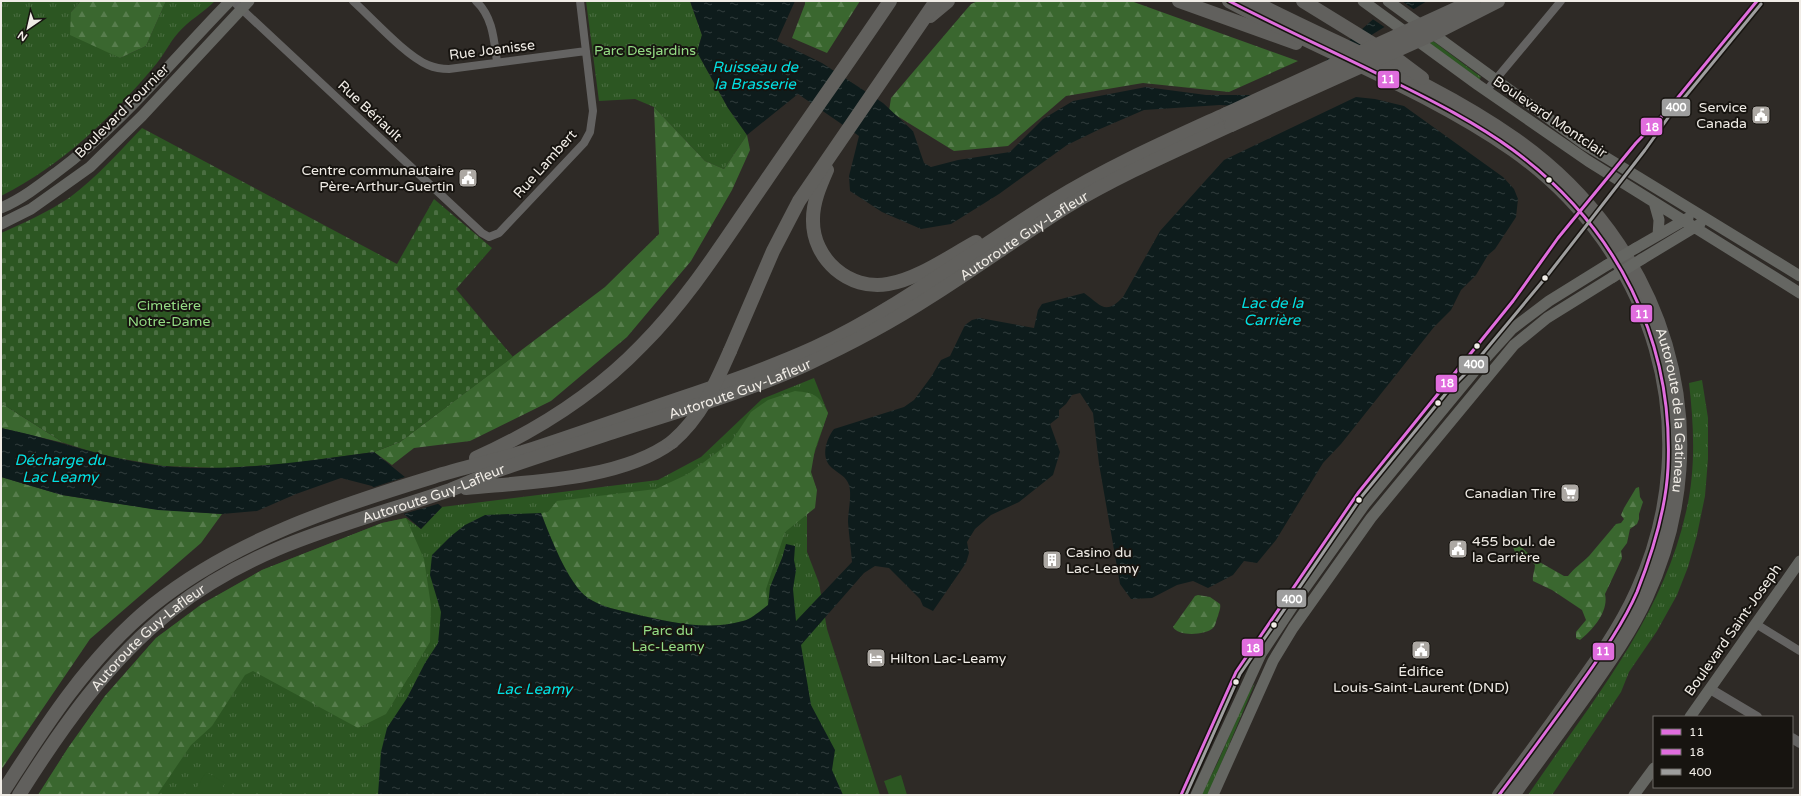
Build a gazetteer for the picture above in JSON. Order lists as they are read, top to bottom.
{
  "streets": {
    "highway": ["Autoroute Guy-Lafleur", "Autoroute de la Gatineau"],
    "main road": ["Boulevard Fournier", "Boulevard Montclair", "Boulevard Saint-Joseph"],
    "street": ["Rue Joanisse", "Rue Bériault", "Rue Lambert"]
  },
  "crossings": [
    ["Rue Joanisse", "Rue Lambert"],
    ["Boulevard Fournier", "Rue Bériault"],
    ["Rue Bériault", "Rue Lambert"]
  ],
  "water": [
    "Ruisseau de la Brasserie",
    "Lac de la Carrière",
    "Décharge du Lac Leamy",
    "Lac Leamy"
  ],
  "parks": ["Parc Desjardins", "Cimetière Notre-Dame", "Parc du Lac-Leamy"],
  "places": {
    "public building": [
      "Service Canada",
      "Centre communautaire Père-Arthur-Guertin",
      "455 boul. de la Carrière",
      "Édifice Louis-Saint-Laurent (DND)"
    ],
    "supermarket": ["Canadian Tire"],
    "building": ["Casino du Lac-Leamy"],
    "hotel": ["Hilton Lac-Leamy"]
  },
  "lines": ["transit line 11", "transit line 18", "transit line 400"],
  "legend": ["11", "18", "400"],
  "north": "bottom left"
}
